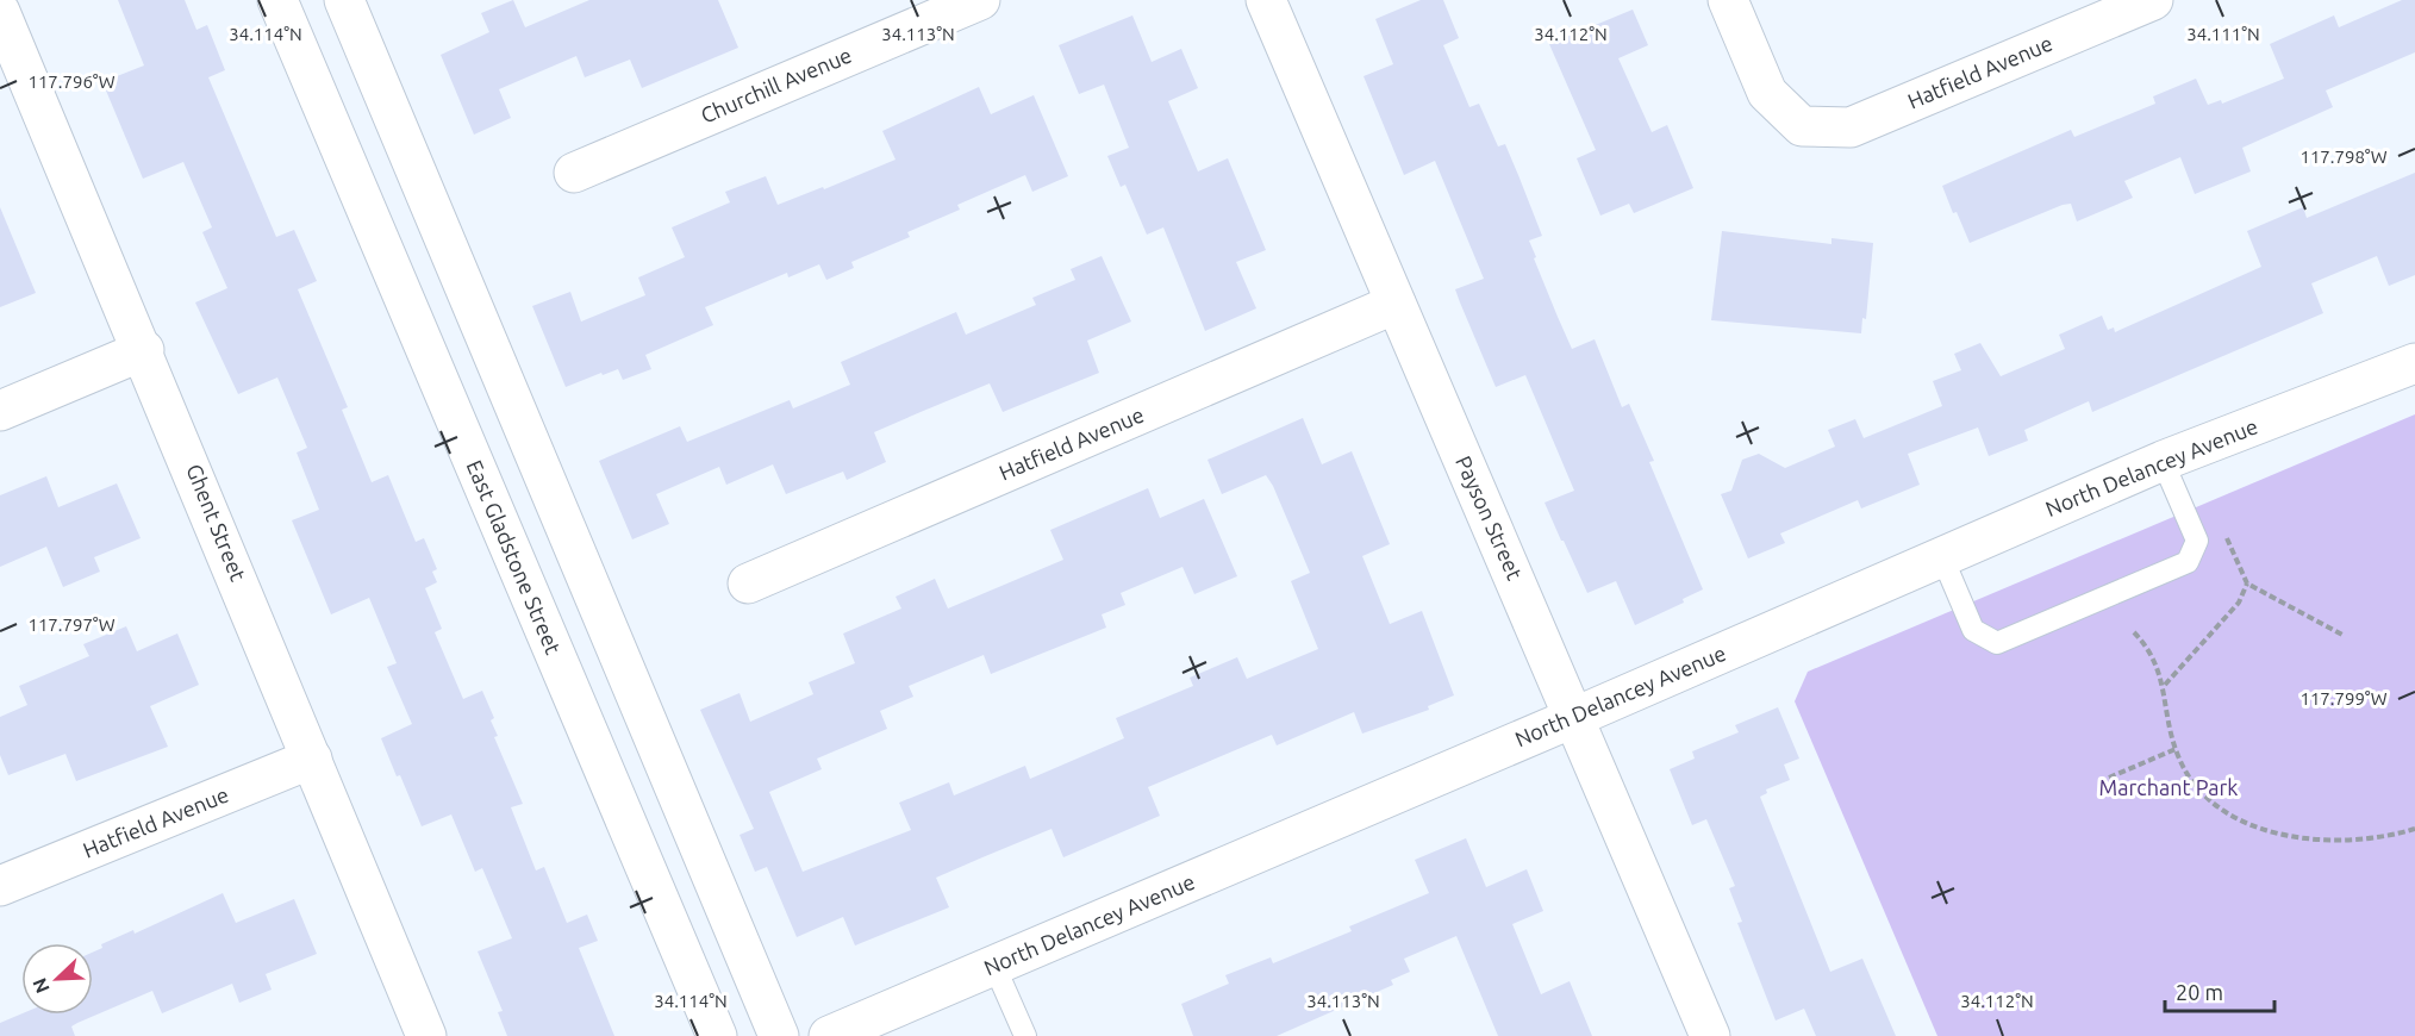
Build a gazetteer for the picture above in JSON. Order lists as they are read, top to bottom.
{
  "streets": {
    "street": [
      "Hatfield Avenue",
      "Churchill Avenue",
      "North Delancey Avenue",
      "Payson Street",
      "Ghent Street",
      "East Gladstone Street"
    ]
  },
  "crossings": [
    ["Hatfield Avenue", "Payson Street"],
    ["Hatfield Avenue", "Ghent Street"],
    ["North Delancey Avenue", "Payson Street"]
  ],
  "parks": ["Marchant Park"],
  "scale_bar": "20 m",
  "north": "bottom left",
  "coordinates": [
    "34.114°N",
    "34.113°N",
    "34.112°N",
    "34.111°N",
    "117.796°W",
    "117.798°W",
    "117.797°W",
    "117.799°W"
  ]
}
